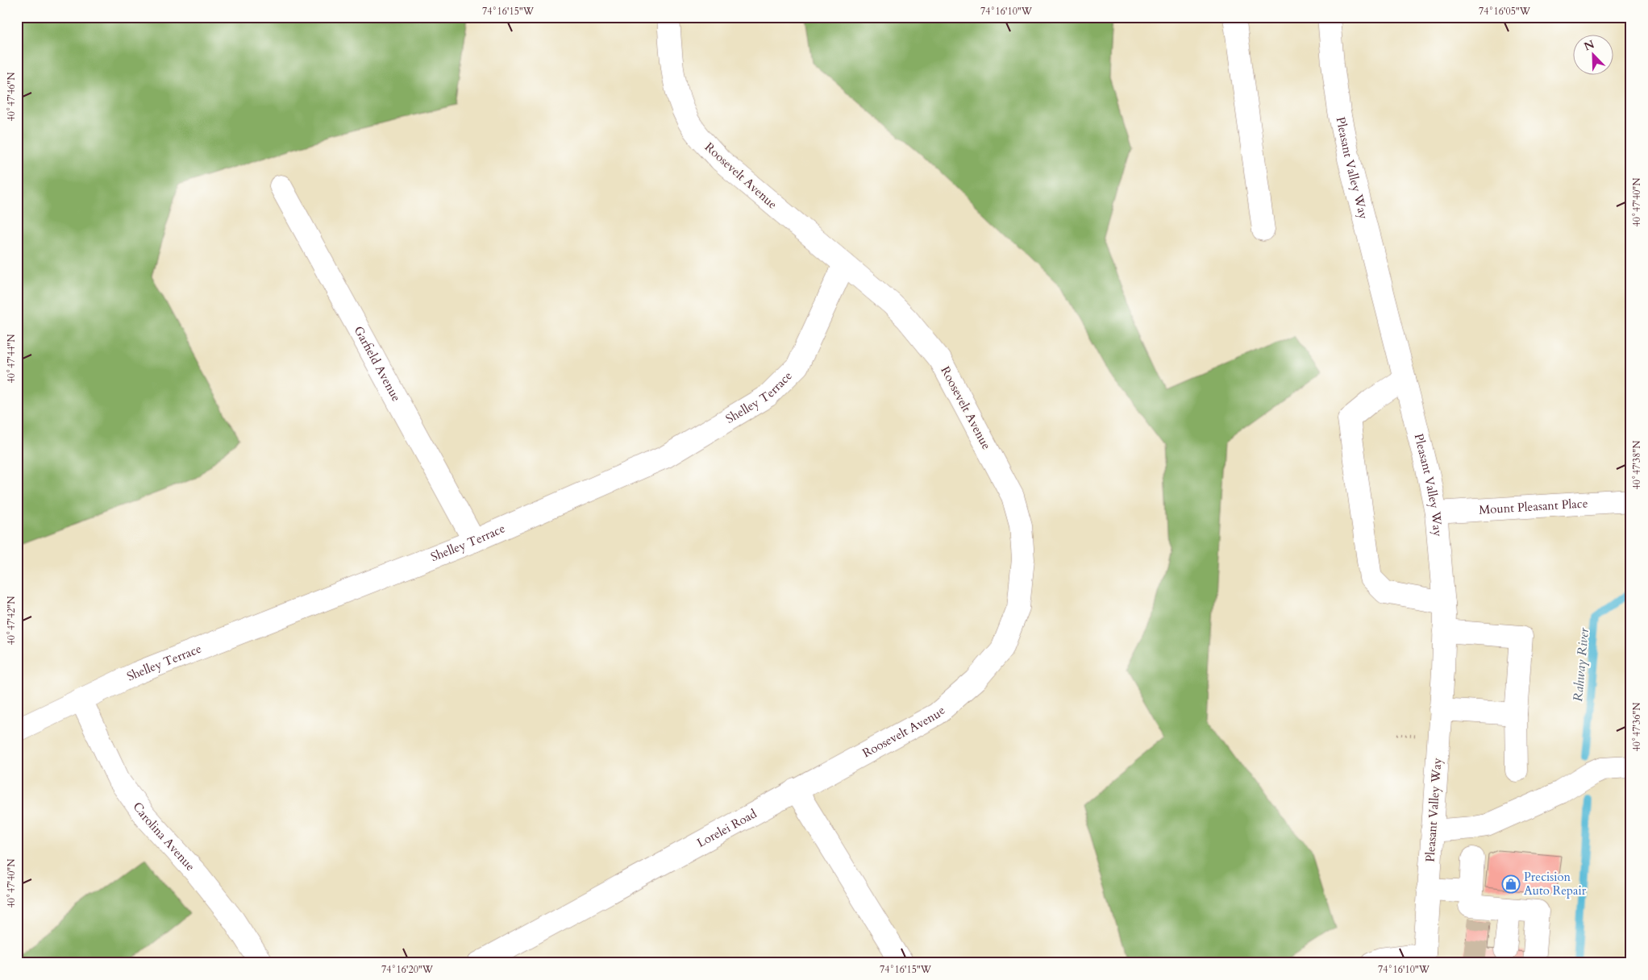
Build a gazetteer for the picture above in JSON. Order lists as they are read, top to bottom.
{
  "streets": {
    "street": [
      "Pleasant Valley Way",
      "Roosevelt Avenue",
      "Garfield Avenue",
      "Shelley Terrace",
      "Mount Pleasant Place",
      "Lorelei Road",
      "Carolina Avenue"
    ]
  },
  "crossings": [
    ["Pleasant Valley Way", "Mount Pleasant Place"],
    ["Roosevelt Avenue", "Shelley Terrace"],
    ["Roosevelt Avenue", "Lorelei Road"],
    ["Garfield Avenue", "Shelley Terrace"],
    ["Shelley Terrace", "Carolina Avenue"]
  ],
  "water": ["Rahway River"],
  "places": {
    "shop": ["Precision Auto Repair"]
  },
  "north": "top left",
  "coordinates": [
    "74°16'15\"W",
    "74°16'10\"W",
    "74°16'05\"W",
    "40°47'46\"N",
    "40°47'40\"N",
    "40°47'44\"N",
    "40°47'38\"N",
    "40°47'42\"N",
    "40°47'36\"N",
    "74°16'20\"W"
  ]
}
